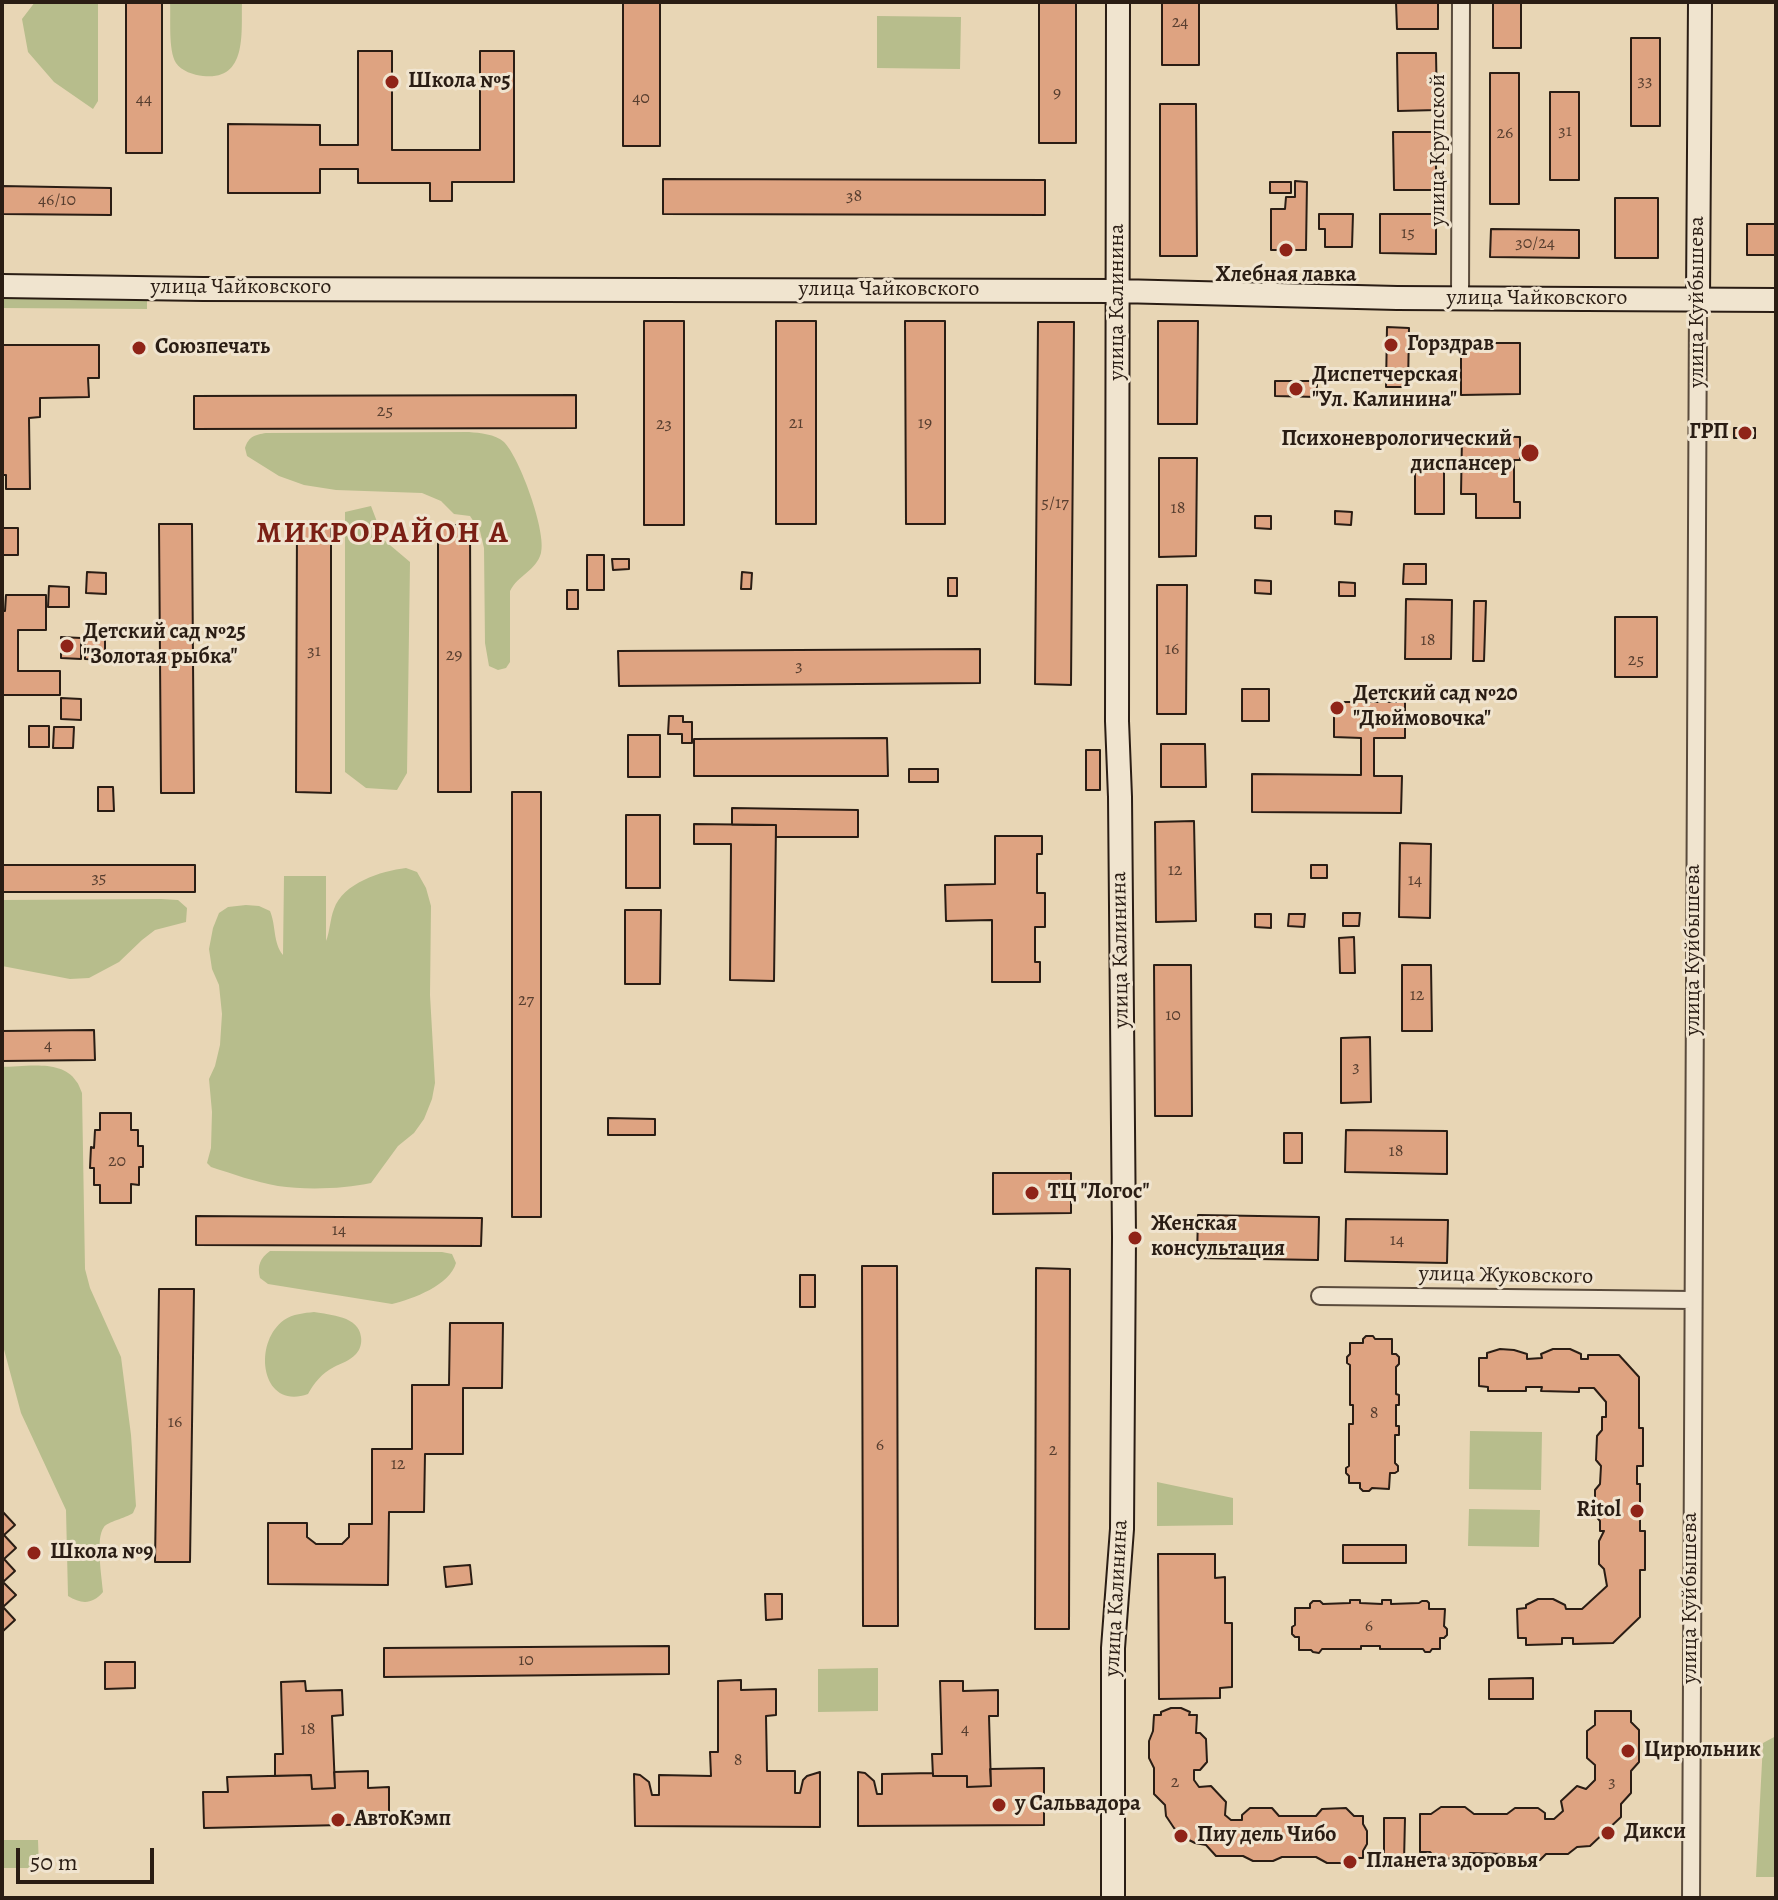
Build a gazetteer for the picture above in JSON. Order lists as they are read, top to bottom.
{
  "streets": {
    "main road": ["улица Чайковского", "улица Калинина", "улица Куйбышева"],
    "street": ["улица Крупской", "улица Жуковского"]
  },
  "crossings": [
    ["улица Крупской", "улица Чайковского"],
    ["улица Чайковского", "улица Калинина"],
    ["улица Чайковского", "улица Куйбышева"],
    ["улица Куйбышева", "улица Жуковского"]
  ],
  "districts": ["МИКРОРАЙОН А"],
  "places": [
    "Школа №5",
    "Хлебная лавка",
    "Горздрав",
    "Союзпечать",
    "Диспетчерская \"Ул. Калинина\"",
    "ГРП",
    "Психоневрологический диспансер",
    "Детский сад №25 \"Золотая рыбка\"",
    "Детский сад №20 \"Дюймовочка\"",
    "ТЦ \"Логос\"",
    "Женская консультация",
    "Ritol",
    "Школа №9",
    "Цирюльник",
    "у Сальвадора",
    "АвтоКэмп",
    "Дикси",
    "Пиу дель Чибо",
    "Планета здоровья"
  ],
  "house_numbers": [
    "24",
    "33",
    "9",
    "40",
    "44",
    "31",
    "26",
    "38",
    "46/10",
    "15",
    "30/24",
    "25",
    "21",
    "19",
    "23",
    "5/17",
    "18",
    "18",
    "16",
    "31",
    "29",
    "25",
    "3",
    "12",
    "35",
    "14",
    "12",
    "27",
    "10",
    "4",
    "3",
    "18",
    "20",
    "14",
    "14",
    "8",
    "16",
    "6",
    "2",
    "12",
    "6",
    "10",
    "18",
    "4",
    "8",
    "2",
    "3"
  ],
  "scale_bar": "50 m"
}
